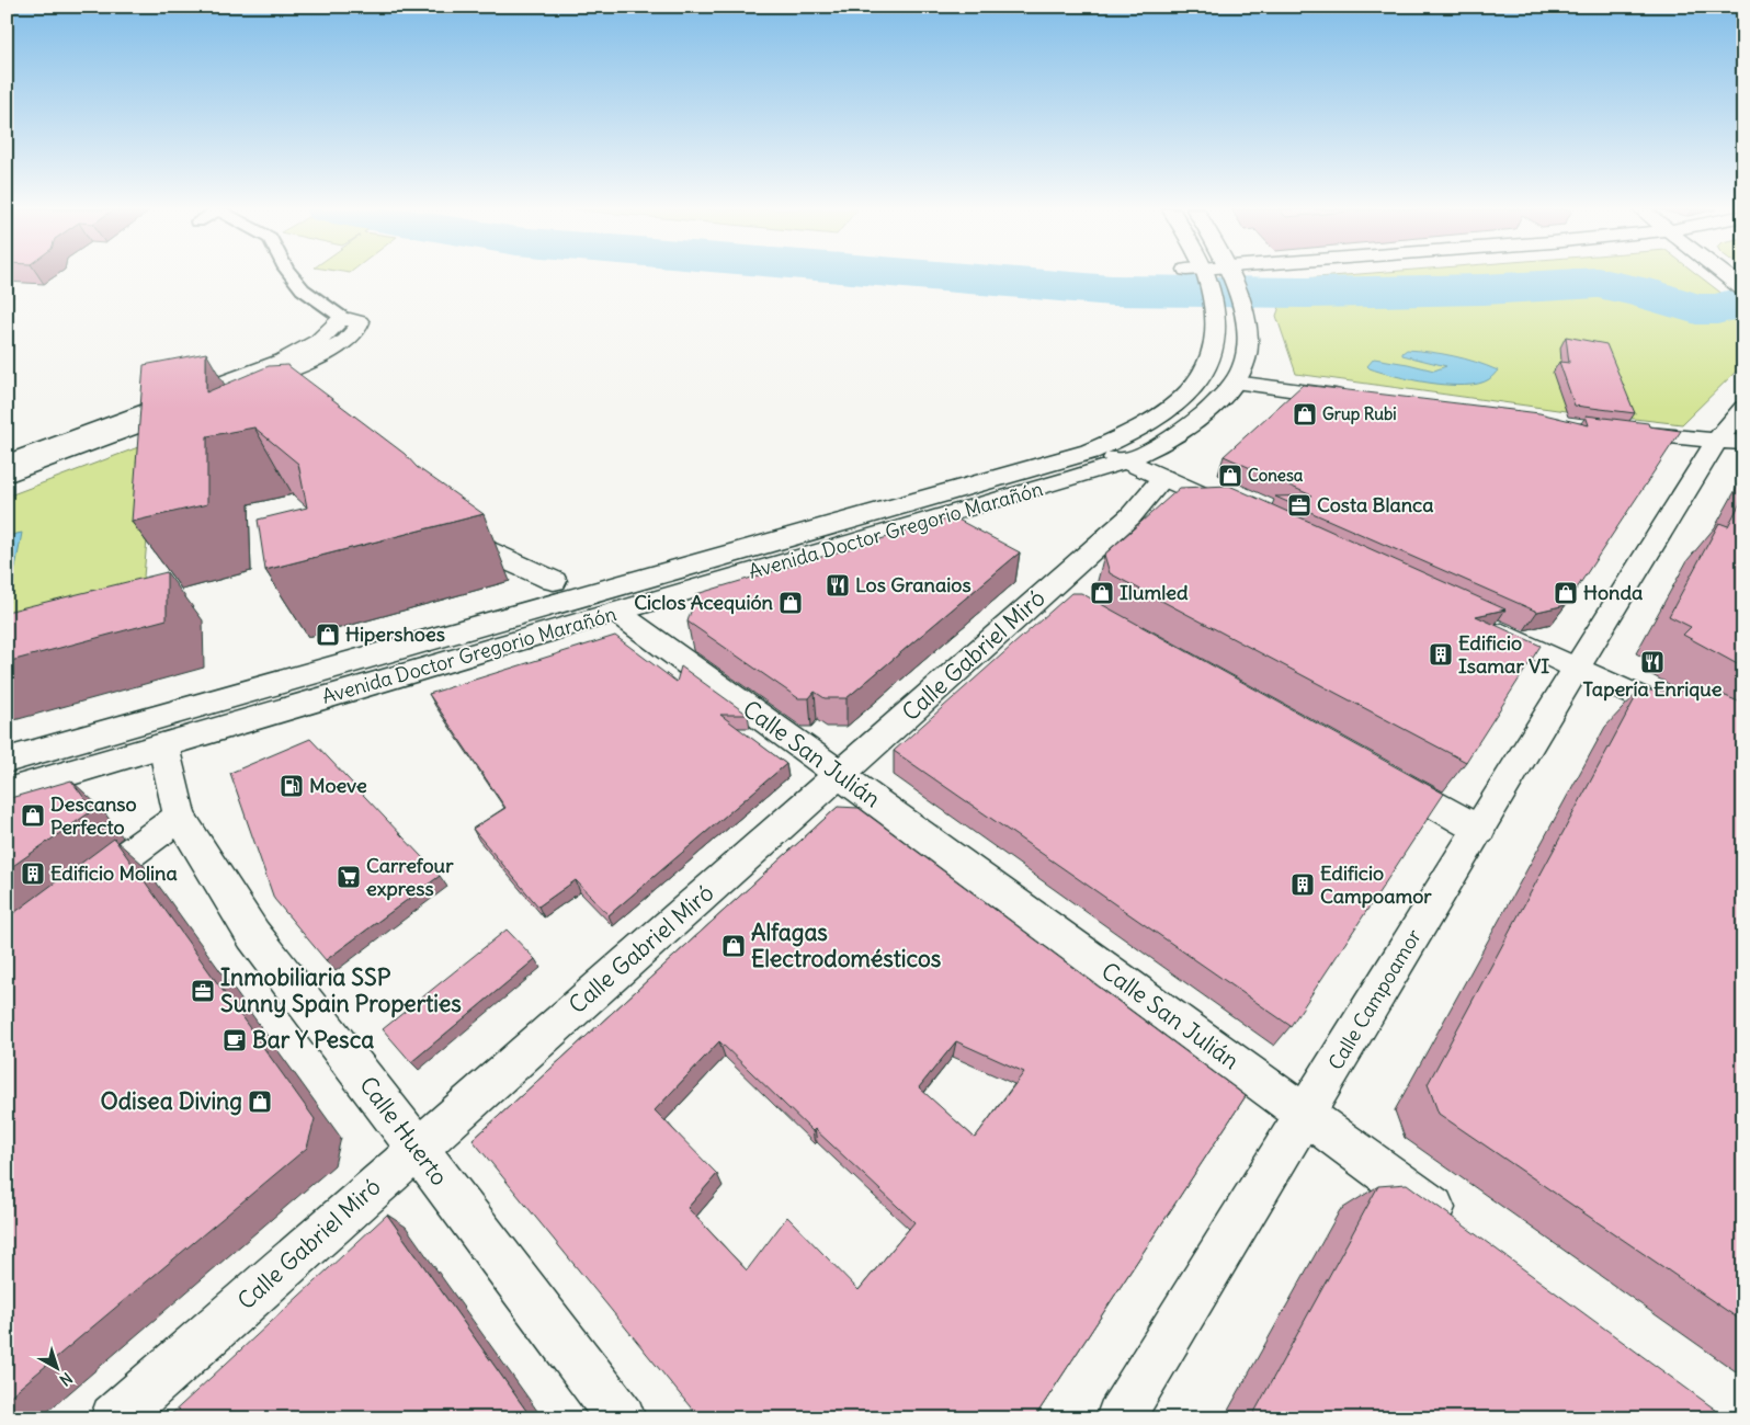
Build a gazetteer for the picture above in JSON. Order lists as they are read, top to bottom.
{
  "streets": {
    "street": [
      "Avenida Doctor Gregorio Marañón",
      "Calle Gabriel Miró",
      "Calle San Julián",
      "Calle Campoamor",
      "Calle Huerto"
    ]
  },
  "crossings": [
    ["Avenida Doctor Gregorio Marañón", "Calle Gabriel Miró"],
    ["Avenida Doctor Gregorio Marañón", "Calle San Julián"],
    ["Avenida Doctor Gregorio Marañón", "Calle Huerto"],
    ["Calle Gabriel Miró", "Calle San Julián"],
    ["Calle Gabriel Miró", "Calle Huerto"],
    ["Calle San Julián", "Calle Campoamor"]
  ],
  "places": {
    "shop": [
      "Grup Rubi",
      "Conesa",
      "Ilumled",
      "Honda",
      "Ciclos Acequión",
      "Hipershoes",
      "Descanso Perfecto",
      "Alfagas Electrodomésticos",
      "Odisea Diving"
    ],
    "office": ["Costa Blanca", "Inmobiliaria SSP Sunny Spain Properties"],
    "restaurant": ["Los Granaios", "Tapería Enrique"],
    "building": ["Edificio Isamar VI", "Edificio Molina", "Edificio Campoamor"],
    "fuel station": ["Moeve"],
    "supermarket": ["Carrefour express"],
    "cafe": ["Bar Y Pesca"]
  },
  "north": "bottom right"
}
